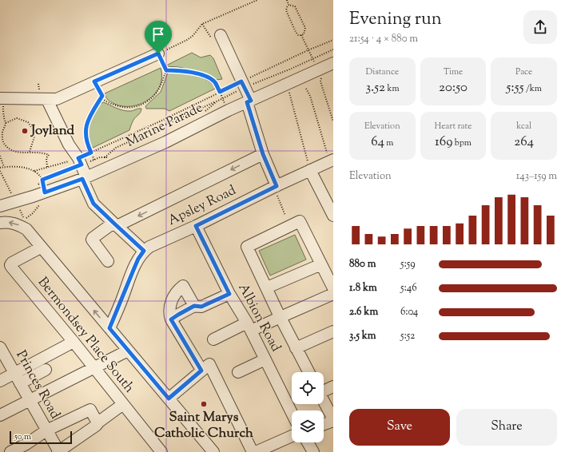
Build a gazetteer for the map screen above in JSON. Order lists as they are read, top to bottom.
{
  "streets": {
    "street": [
      "Marine Parade",
      "Apsley Road",
      "Albion Road",
      "Bermondsey Place South",
      "Princes Road"
    ]
  },
  "crossings": [
    ["Apsley Road", "Albion Road"]
  ],
  "places": ["Joyland", "Saint Marys Catholic Church"],
  "scale_bar": "50 m",
  "page": {
    "heading": ["Evening run", "21:54 · 4 × 880 m"],
    "stats": [
      ["Distance", "3.52 km"],
      ["Time", "20:50"],
      ["Pace", "5:55 /km"],
      ["Elevation", "64 m"],
      ["Heart rate", "169 bpm"],
      ["kcal", "264"]
    ],
    "chart": ["Elevation", "143–159 m"],
    "list": [
      {
        "name": "880 m",
        "note": "5:59"
      },
      {
        "name": "1.8 km",
        "note": "5:46"
      },
      {
        "name": "2.6 km",
        "note": "6:04"
      },
      {
        "name": "3.5 km",
        "note": "5:52"
      }
    ],
    "buttons": ["Save", "Share"],
    "scale": "50 m"
  }
}
